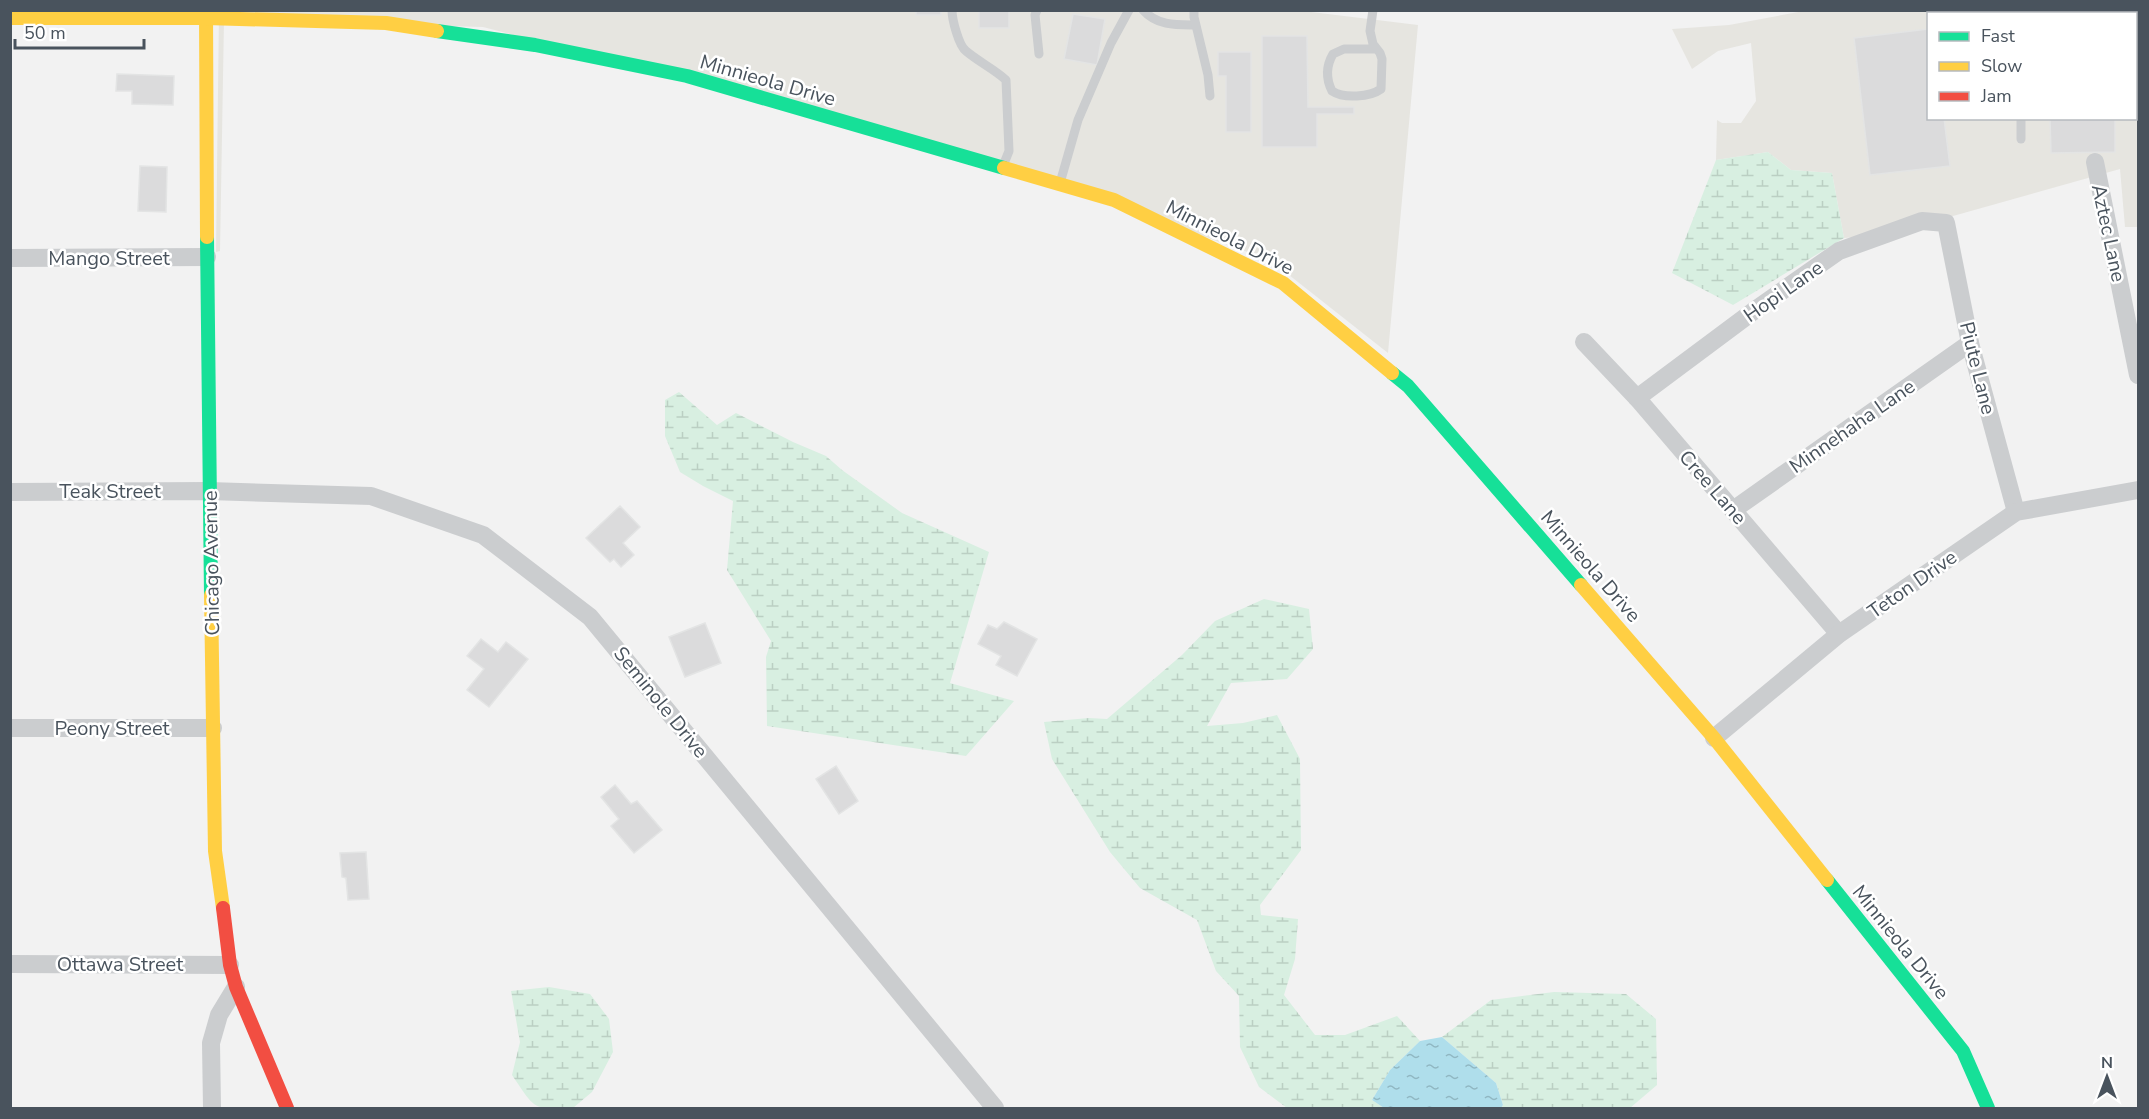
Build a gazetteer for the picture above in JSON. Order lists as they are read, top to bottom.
{
  "streets": {
    "street": [
      "Minnieola Drive",
      "Aztec Lane",
      "Mango Street",
      "Hopi Lane",
      "Piute Lane",
      "Minnehaha Lane",
      "Cree Lane",
      "Teak Street",
      "Chicago Avenue",
      "Teton Drive",
      "Seminole Drive",
      "Peony Street",
      "Ottawa Street"
    ]
  },
  "crossings": [
    ["Minnieola Drive", "Chicago Avenue"],
    ["Minnieola Drive", "Teton Drive"],
    ["Mango Street", "Chicago Avenue"],
    ["Hopi Lane", "Piute Lane"],
    ["Hopi Lane", "Cree Lane"],
    ["Piute Lane", "Minnehaha Lane"],
    ["Piute Lane", "Teton Drive"],
    ["Minnehaha Lane", "Cree Lane"],
    ["Cree Lane", "Teton Drive"],
    ["Teak Street", "Chicago Avenue"],
    ["Teak Street", "Seminole Drive"],
    ["Chicago Avenue", "Seminole Drive"],
    ["Chicago Avenue", "Peony Street"],
    ["Chicago Avenue", "Ottawa Street"]
  ],
  "legend": ["Fast", "Slow", "Jam"],
  "scale_bar": "50 m",
  "north": "top"
}
